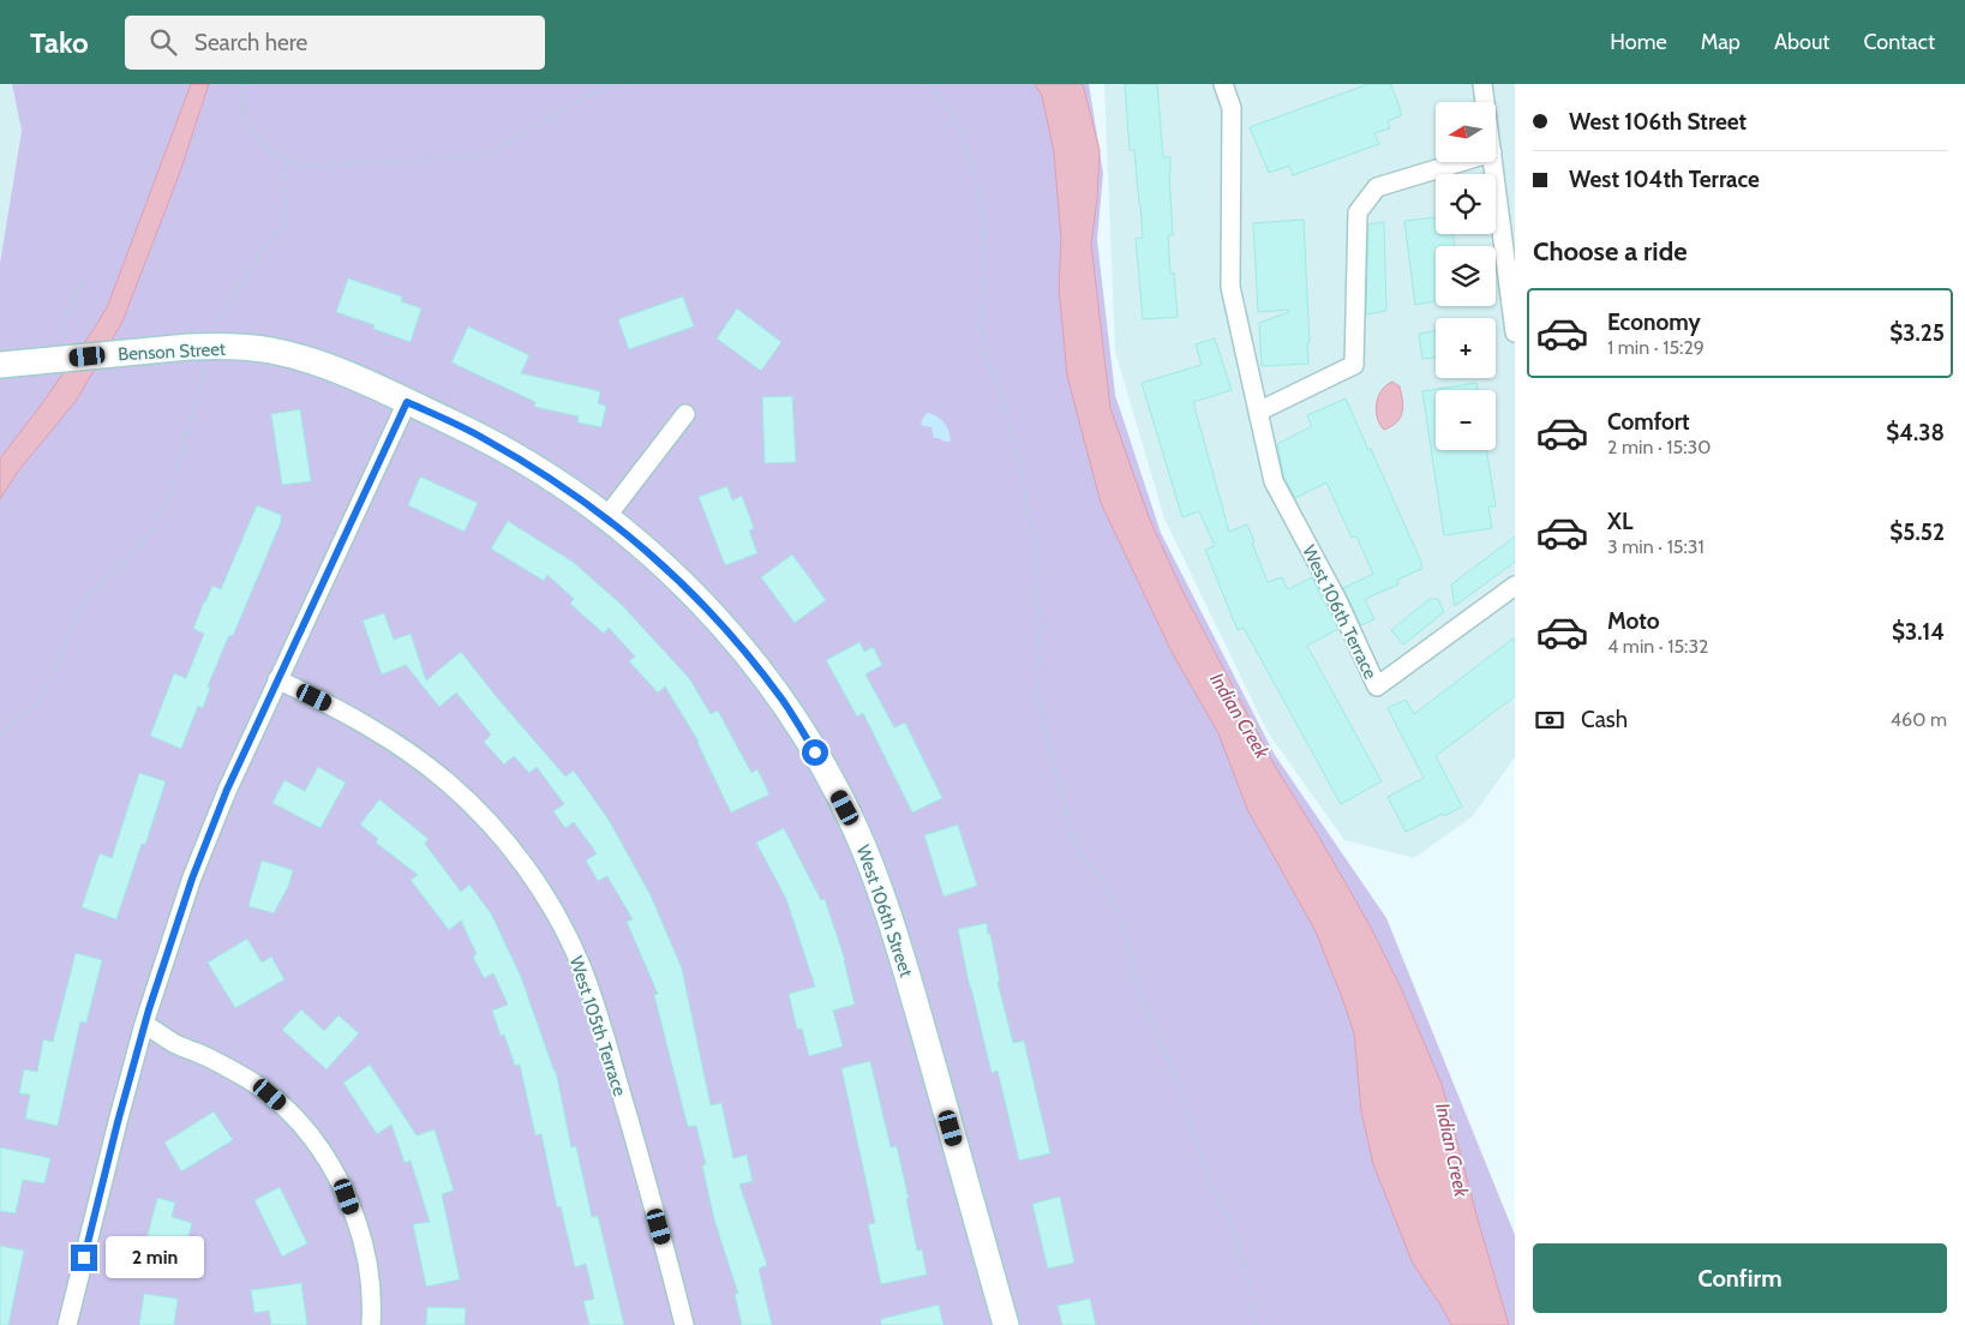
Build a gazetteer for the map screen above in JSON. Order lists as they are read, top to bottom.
{
  "streets": {
    "street": [
      "Benson Street",
      "West 106th Terrace",
      "West 106th Street",
      "West 105th Terrace"
    ]
  },
  "crossings": [
    ["Benson Street", "West 106th Street"]
  ],
  "water": ["Indian Creek"],
  "north": "left",
  "page": {
    "header": "Tako",
    "search": "Search here",
    "nav": [
      "Home",
      "Map",
      "About",
      "Contact"
    ],
    "banner": ["West 106th Street", "West 104th Terrace"],
    "map_buttons": ["+", "−"],
    "heading": "Choose a ride",
    "list": [
      {
        "name": "Economy",
        "note": "1 min · 15:29",
        "value": "$3.25"
      },
      {
        "name": "Comfort",
        "note": "2 min · 15:30",
        "value": "$4.38"
      },
      {
        "name": "XL",
        "note": "3 min · 15:31",
        "value": "$5.52"
      },
      {
        "name": "Moto",
        "note": "4 min · 15:32",
        "value": "$3.14"
      }
    ],
    "pay": ["Cash", "460 m"],
    "buttons": "Confirm",
    "bubble": "2 min"
  }
}
